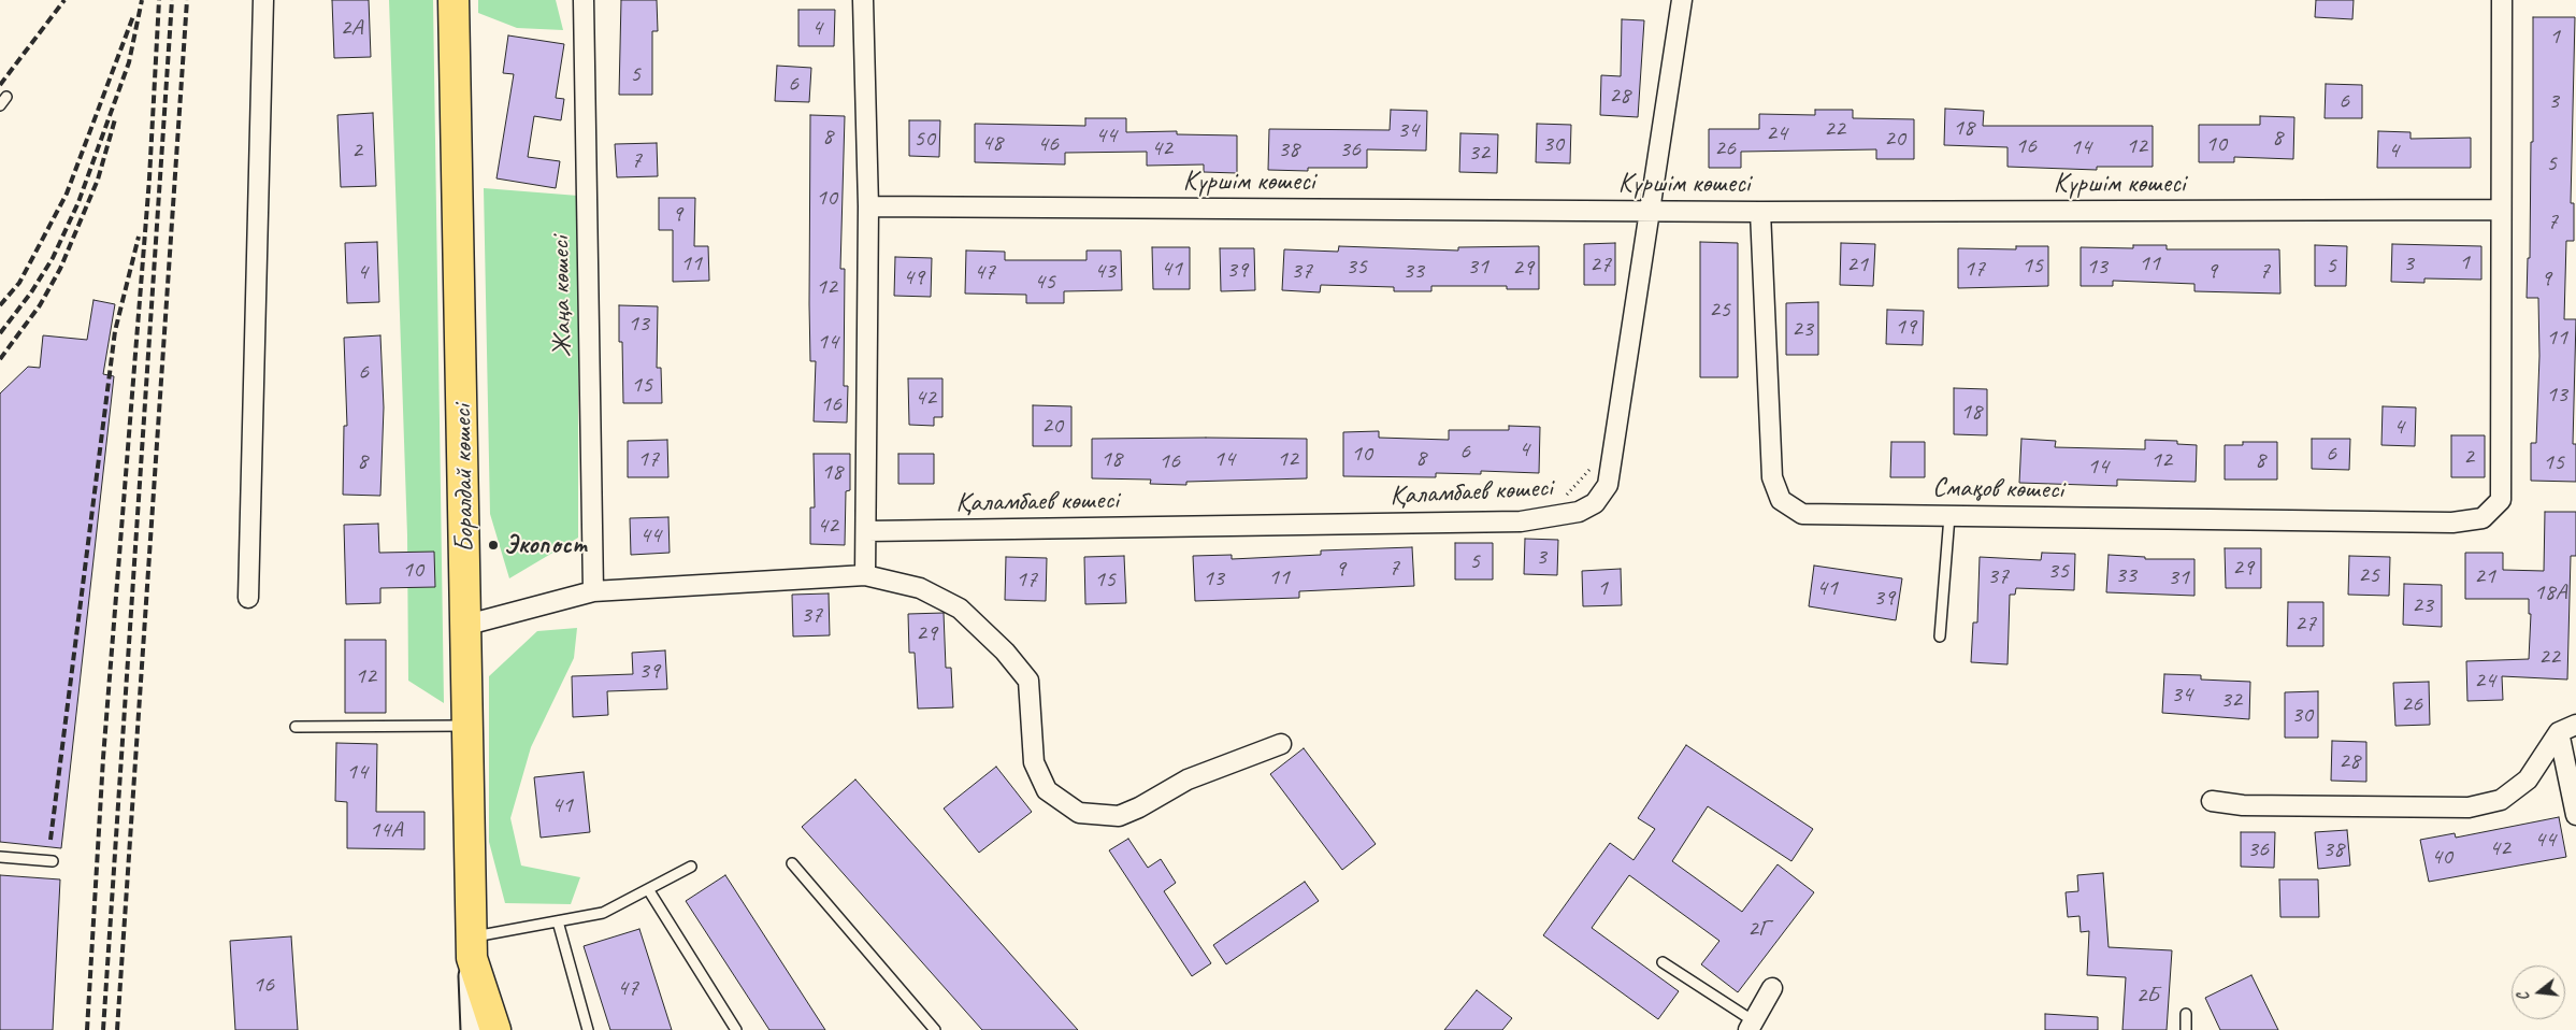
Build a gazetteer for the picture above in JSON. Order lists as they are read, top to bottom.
{
  "streets": {
    "main road": ["Боралдай көшесі"],
    "street": [
      "Күршім көшесі",
      "Жаңа көшесі",
      "Смақов көшесі",
      "Қаламбаев көшесі"
    ]
  },
  "crossings": [
    ["Күршім көшесі", "Смақов көшесі"],
    ["Күршім көшесі", "Қаламбаев көшесі"]
  ],
  "places": ["Экопост"],
  "house_numbers": [
    "2А",
    "4",
    "1",
    "5",
    "6",
    "28",
    "6",
    "3",
    "18",
    "22",
    "34",
    "24",
    "44",
    "8",
    "8",
    "50",
    "20",
    "48",
    "46",
    "30",
    "10",
    "16",
    "12",
    "14",
    "42",
    "26",
    "38",
    "36",
    "2",
    "4",
    "32",
    "7",
    "5",
    "10",
    "9",
    "7",
    "1",
    "11",
    "11",
    "3",
    "27",
    "21",
    "15",
    "5",
    "35",
    "31",
    "13",
    "29",
    "41",
    "17",
    "39",
    "43",
    "37",
    "33",
    "9",
    "7",
    "4",
    "47",
    "49",
    "9",
    "45",
    "12",
    "25",
    "13",
    "19",
    "23",
    "11",
    "14",
    "6",
    "15",
    "13",
    "42",
    "16",
    "18",
    "20",
    "4",
    "4",
    "6",
    "10",
    "6",
    "2",
    "8",
    "17",
    "18",
    "14",
    "12",
    "12",
    "8",
    "8",
    "16",
    "15",
    "14",
    "18",
    "42",
    "44",
    "3",
    "5",
    "7",
    "29",
    "9",
    "10",
    "35",
    "33",
    "25",
    "37",
    "21",
    "11",
    "31",
    "13",
    "17",
    "15",
    "1",
    "41",
    "18А",
    "39",
    "23",
    "37",
    "27",
    "29",
    "22",
    "39",
    "12",
    "24",
    "34",
    "32",
    "26",
    "30",
    "28",
    "14",
    "41",
    "14А",
    "44",
    "42",
    "36",
    "38",
    "40",
    "2Г",
    "16",
    "47",
    "2Б"
  ],
  "north": "left"
}
